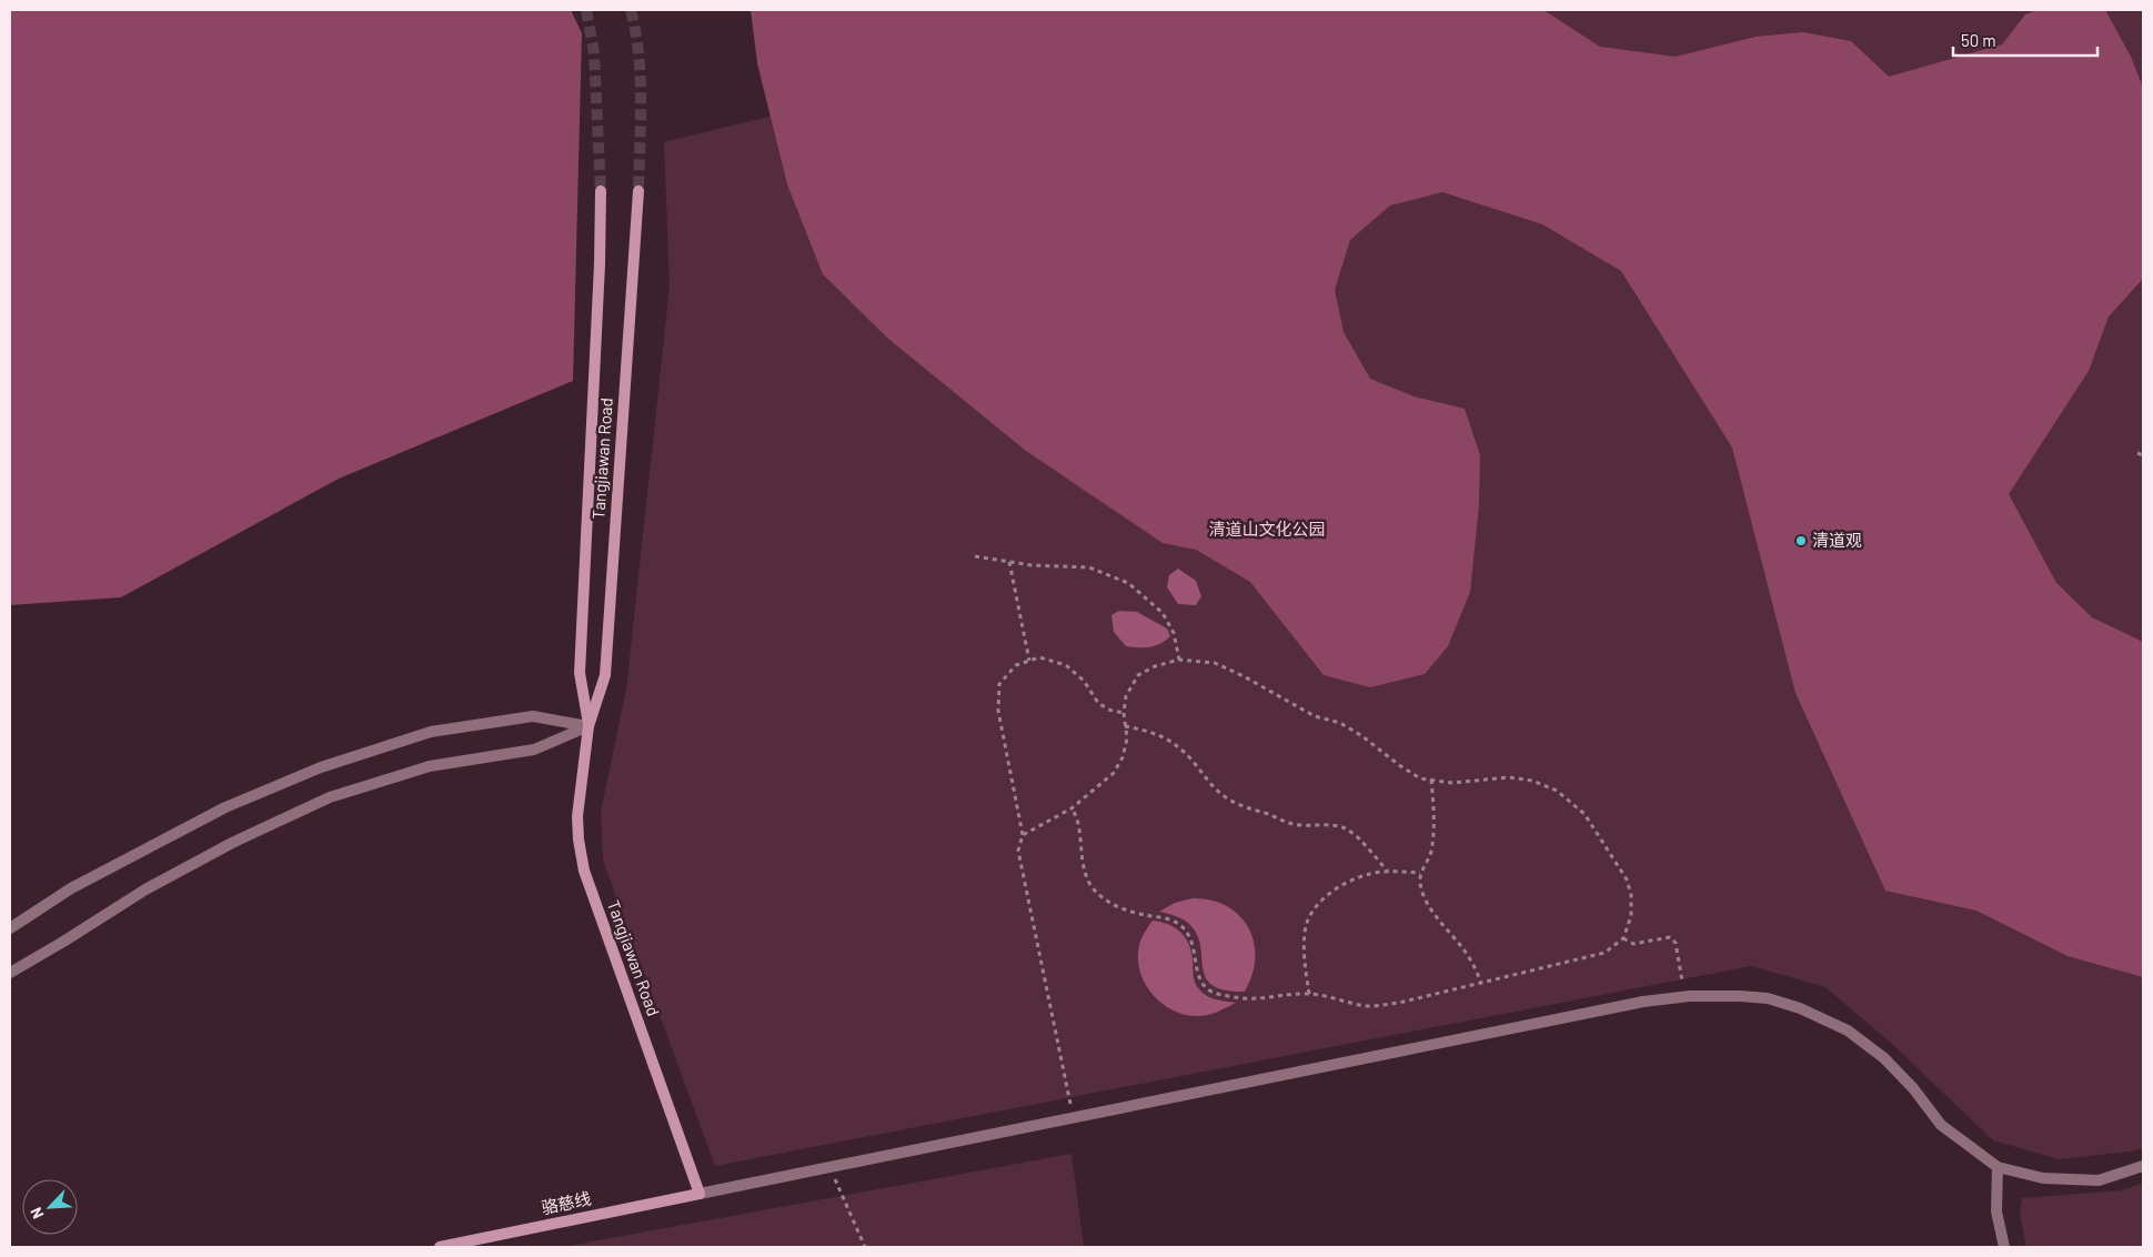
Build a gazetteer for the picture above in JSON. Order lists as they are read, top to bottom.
{
  "streets": {
    "main road": ["Tangjiawan Road", "骆慈线"]
  },
  "crossings": [
    ["Tangjiawan Road", "骆慈线"]
  ],
  "parks": ["清道山文化公园"],
  "places": ["清道观"],
  "scale_bar": "50 m",
  "north": "bottom left"
}
